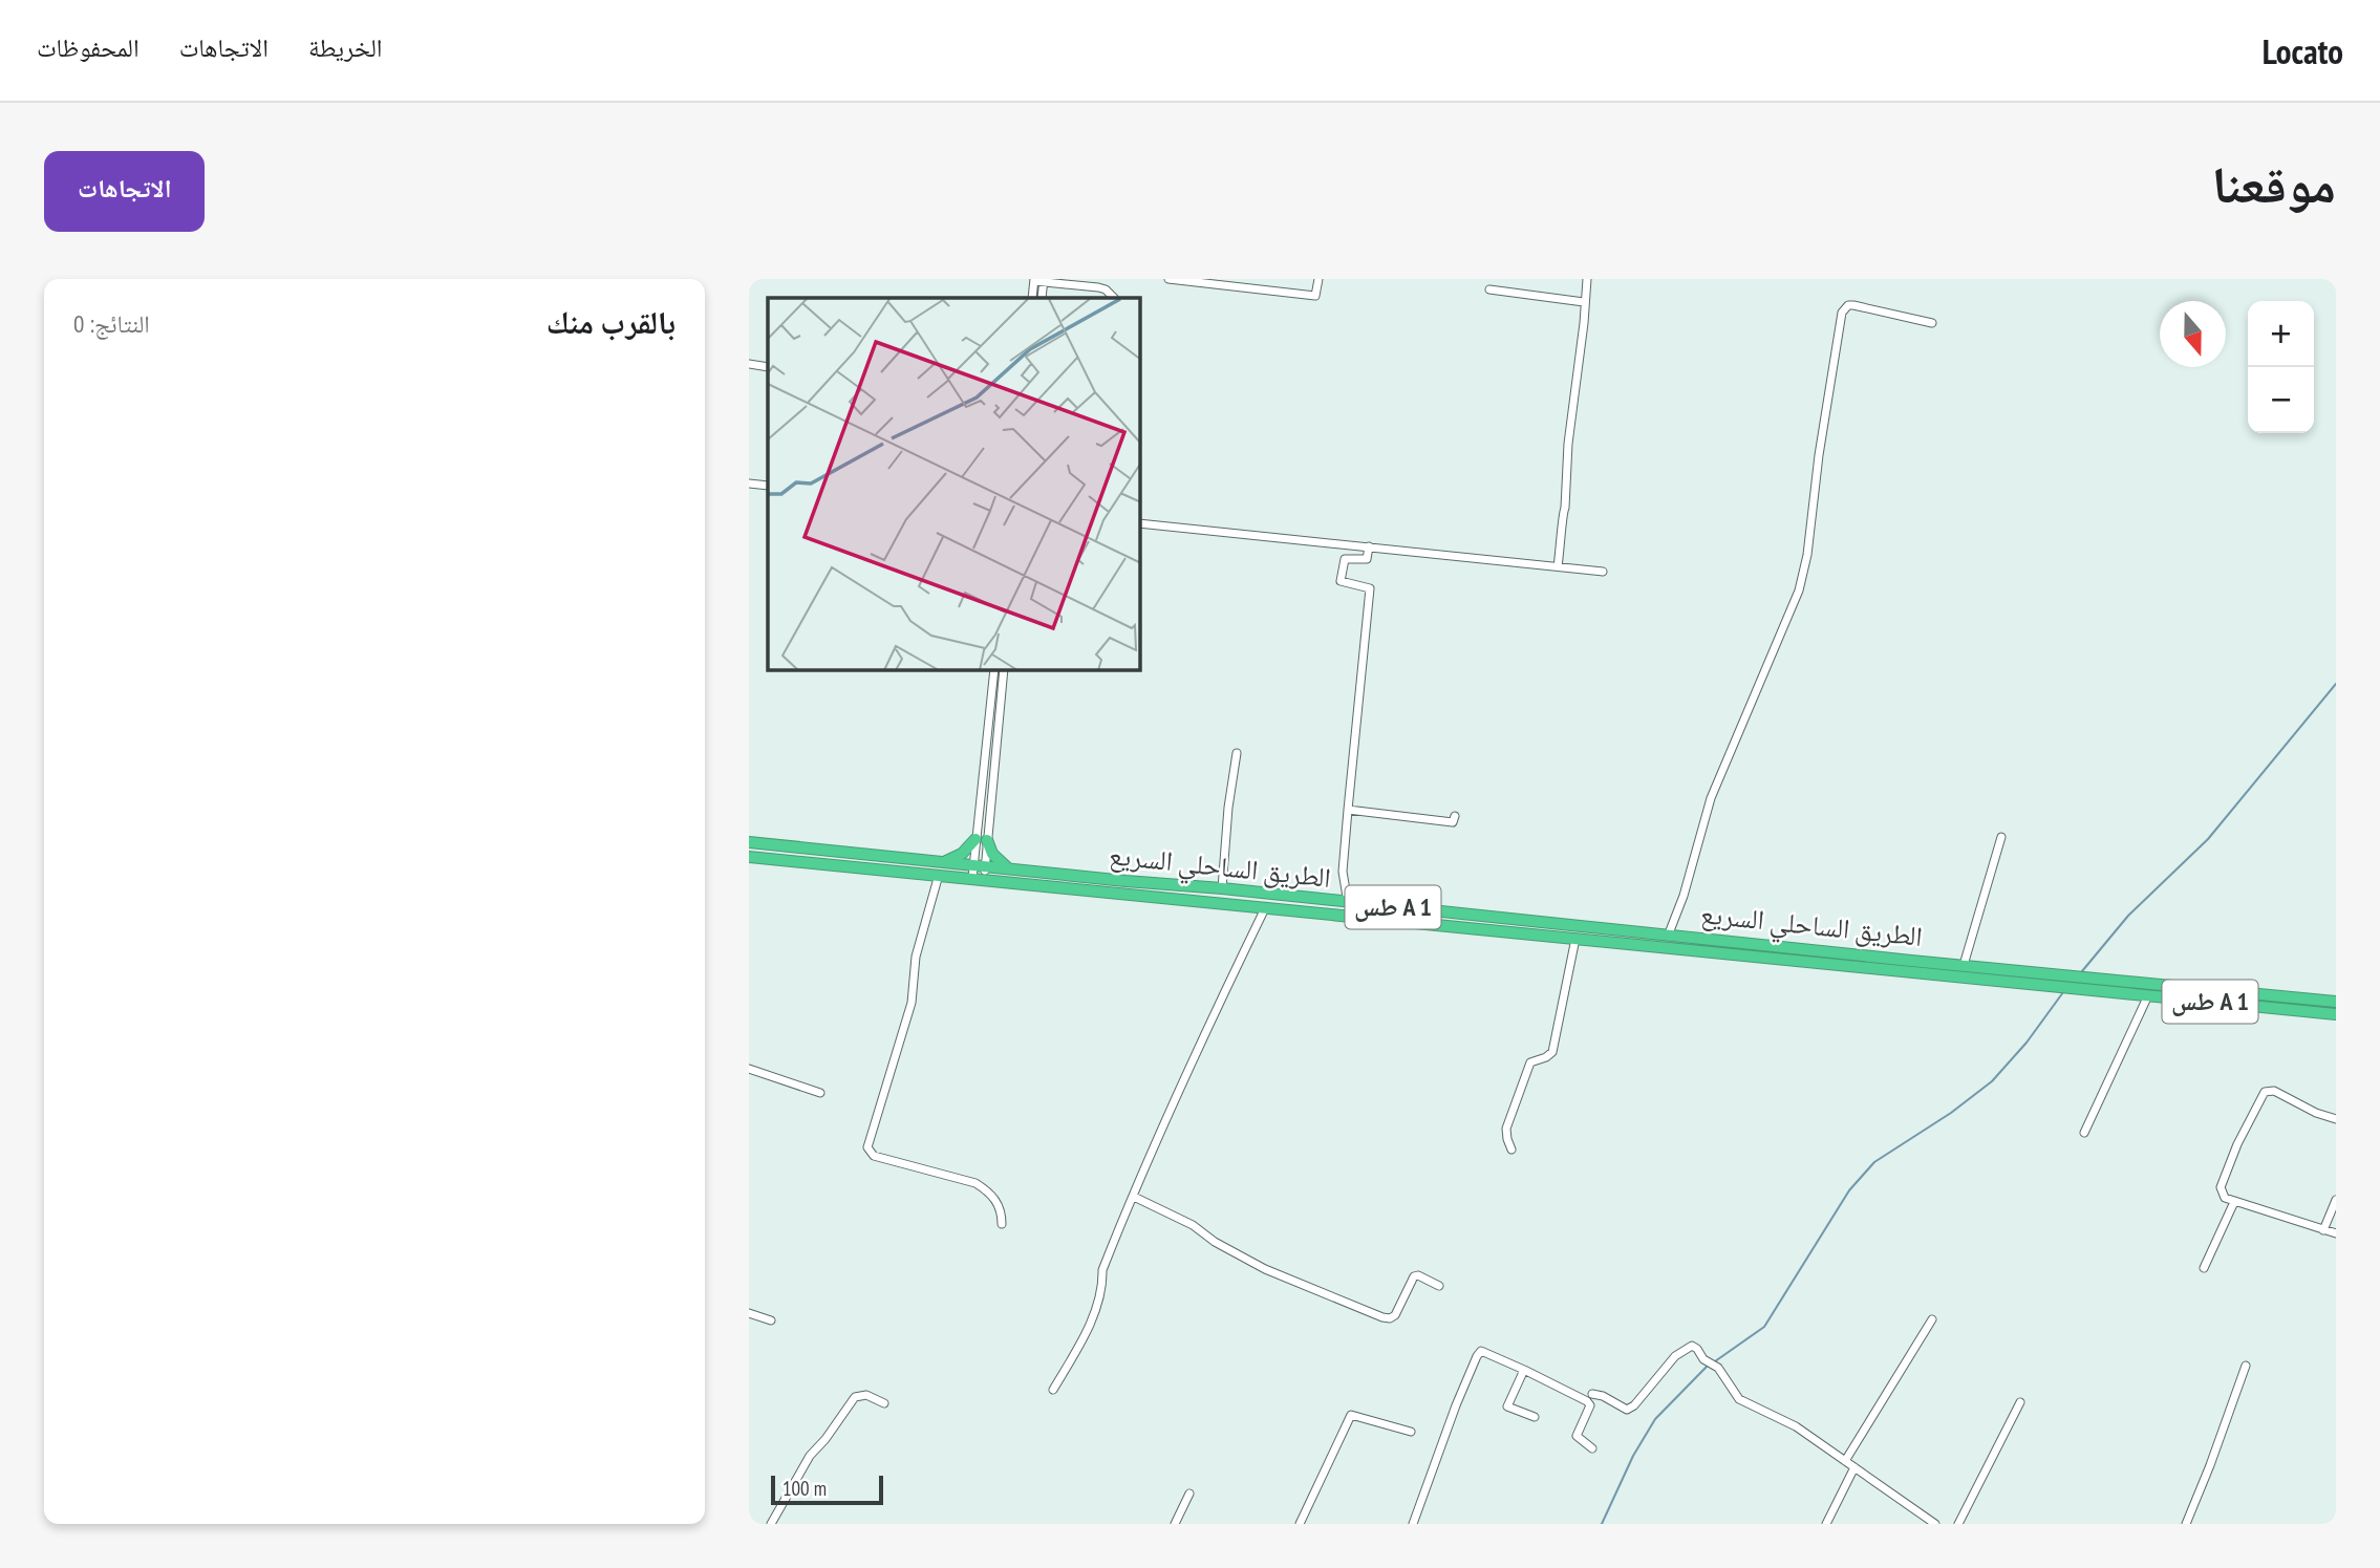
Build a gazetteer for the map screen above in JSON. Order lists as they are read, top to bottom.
{
  "streets": {
    "highway": ["الطريق الساحلي السريع", "طس A 1"]
  },
  "scale_bar": "100 m",
  "north": "bottom",
  "page": {
    "header": "Locato",
    "nav": ["الخريطة", "الاتجاهات", "المحفوظات"],
    "title": "موقعنا",
    "buttons": "الاتجاهات",
    "heading": ["بالقرب منك", "النتائج: 0"],
    "map_buttons": ["+", "−"],
    "scale": "100 m"
  }
}
